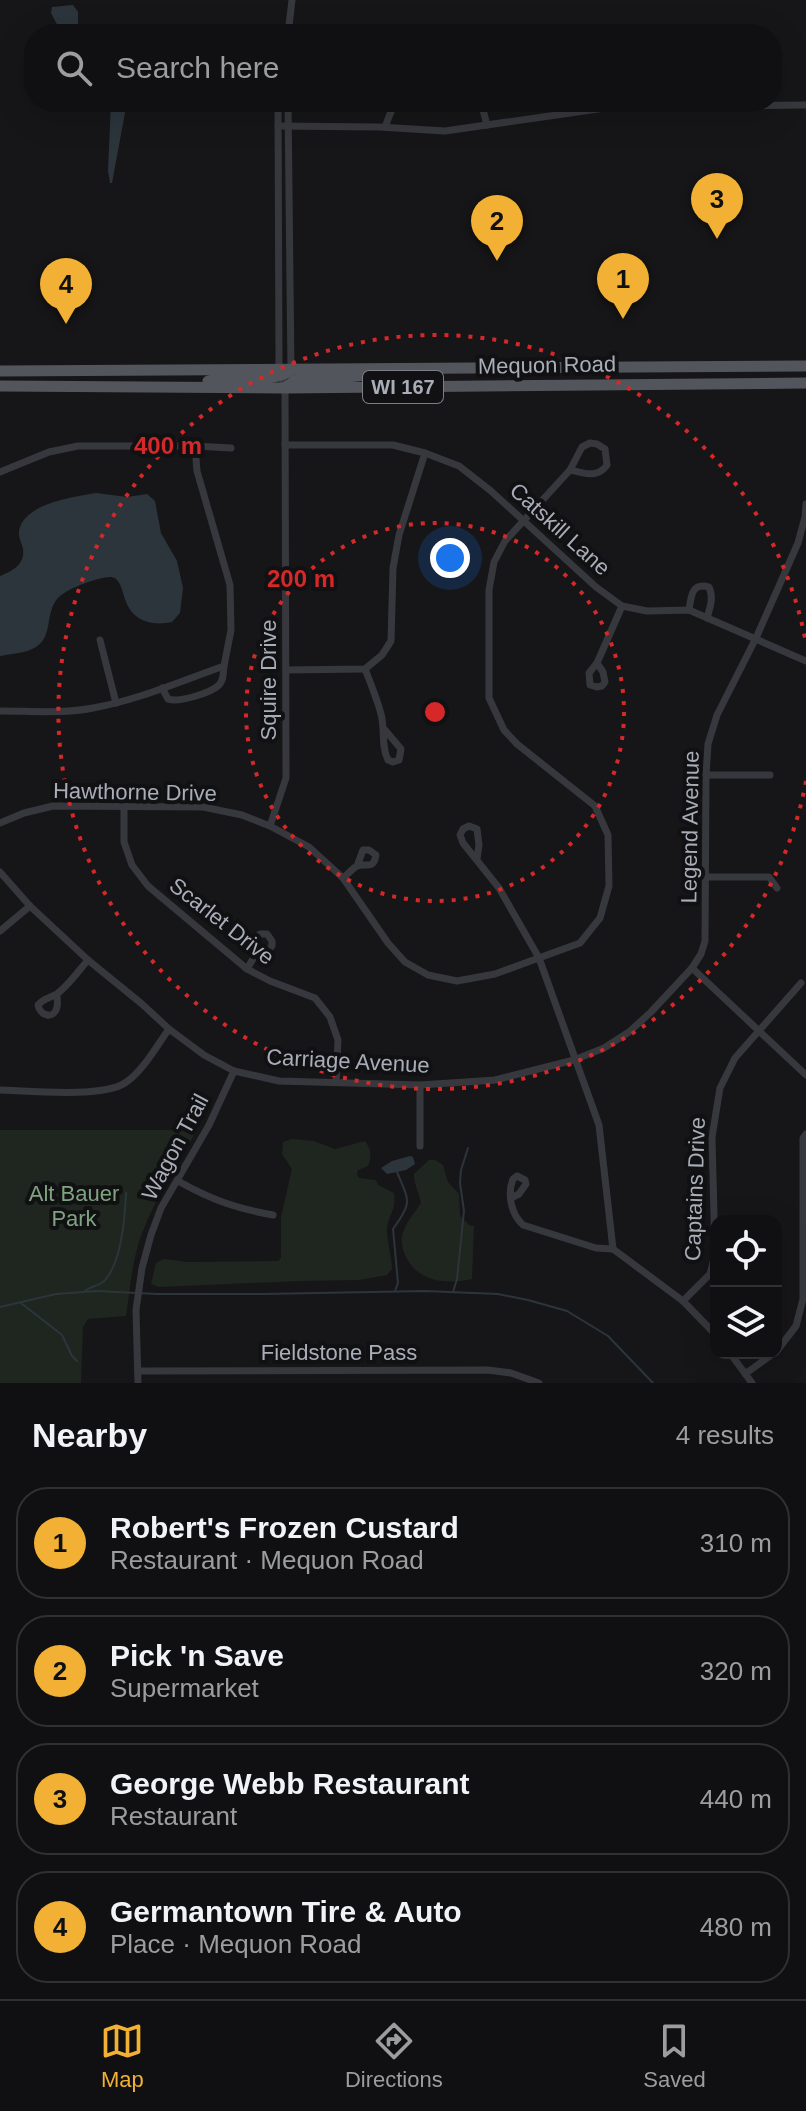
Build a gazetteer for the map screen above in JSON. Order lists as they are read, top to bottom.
{
  "streets": {
    "main road": ["Mequon Road", "WI 167"],
    "street": [
      "Catskill Lane",
      "Squire Drive",
      "Hawthorne Drive",
      "Legend Avenue",
      "Scarlet Drive",
      "Carriage Avenue",
      "Wagon Trail",
      "Captains Drive",
      "Fieldstone Pass"
    ]
  },
  "crossings": [
    ["Mequon Road", "Squire Drive"],
    ["Catskill Lane", "Squire Drive"],
    ["Catskill Lane", "Hawthorne Drive"],
    ["Squire Drive", "Hawthorne Drive"],
    ["Hawthorne Drive", "Scarlet Drive"],
    ["Legend Avenue", "Carriage Avenue"],
    ["Scarlet Drive", "Carriage Avenue"],
    ["Carriage Avenue", "Wagon Trail"],
    ["Wagon Trail", "Fieldstone Pass"]
  ],
  "parks": ["Alt Bauer Park"],
  "page": {
    "search": "Search here",
    "pins": [
      "3",
      "2",
      "1",
      "4"
    ],
    "heading": ["Nearby", "4 results"],
    "list": [
      {
        "mark": "1",
        "name": "Robert's Frozen Custard",
        "note": "Restaurant · Mequon Road",
        "value": "310 m"
      },
      {
        "mark": "2",
        "name": "Pick 'n Save",
        "note": "Supermarket",
        "value": "320 m"
      },
      {
        "mark": "3",
        "name": "George Webb Restaurant",
        "note": "Restaurant",
        "value": "440 m"
      },
      {
        "mark": "4",
        "name": "Germantown Tire & Auto",
        "note": "Place · Mequon Road",
        "value": "480 m"
      }
    ],
    "nav": ["Map", "Directions", "Saved"]
  },
  "rings": ["400 m", "200 m"]
}
